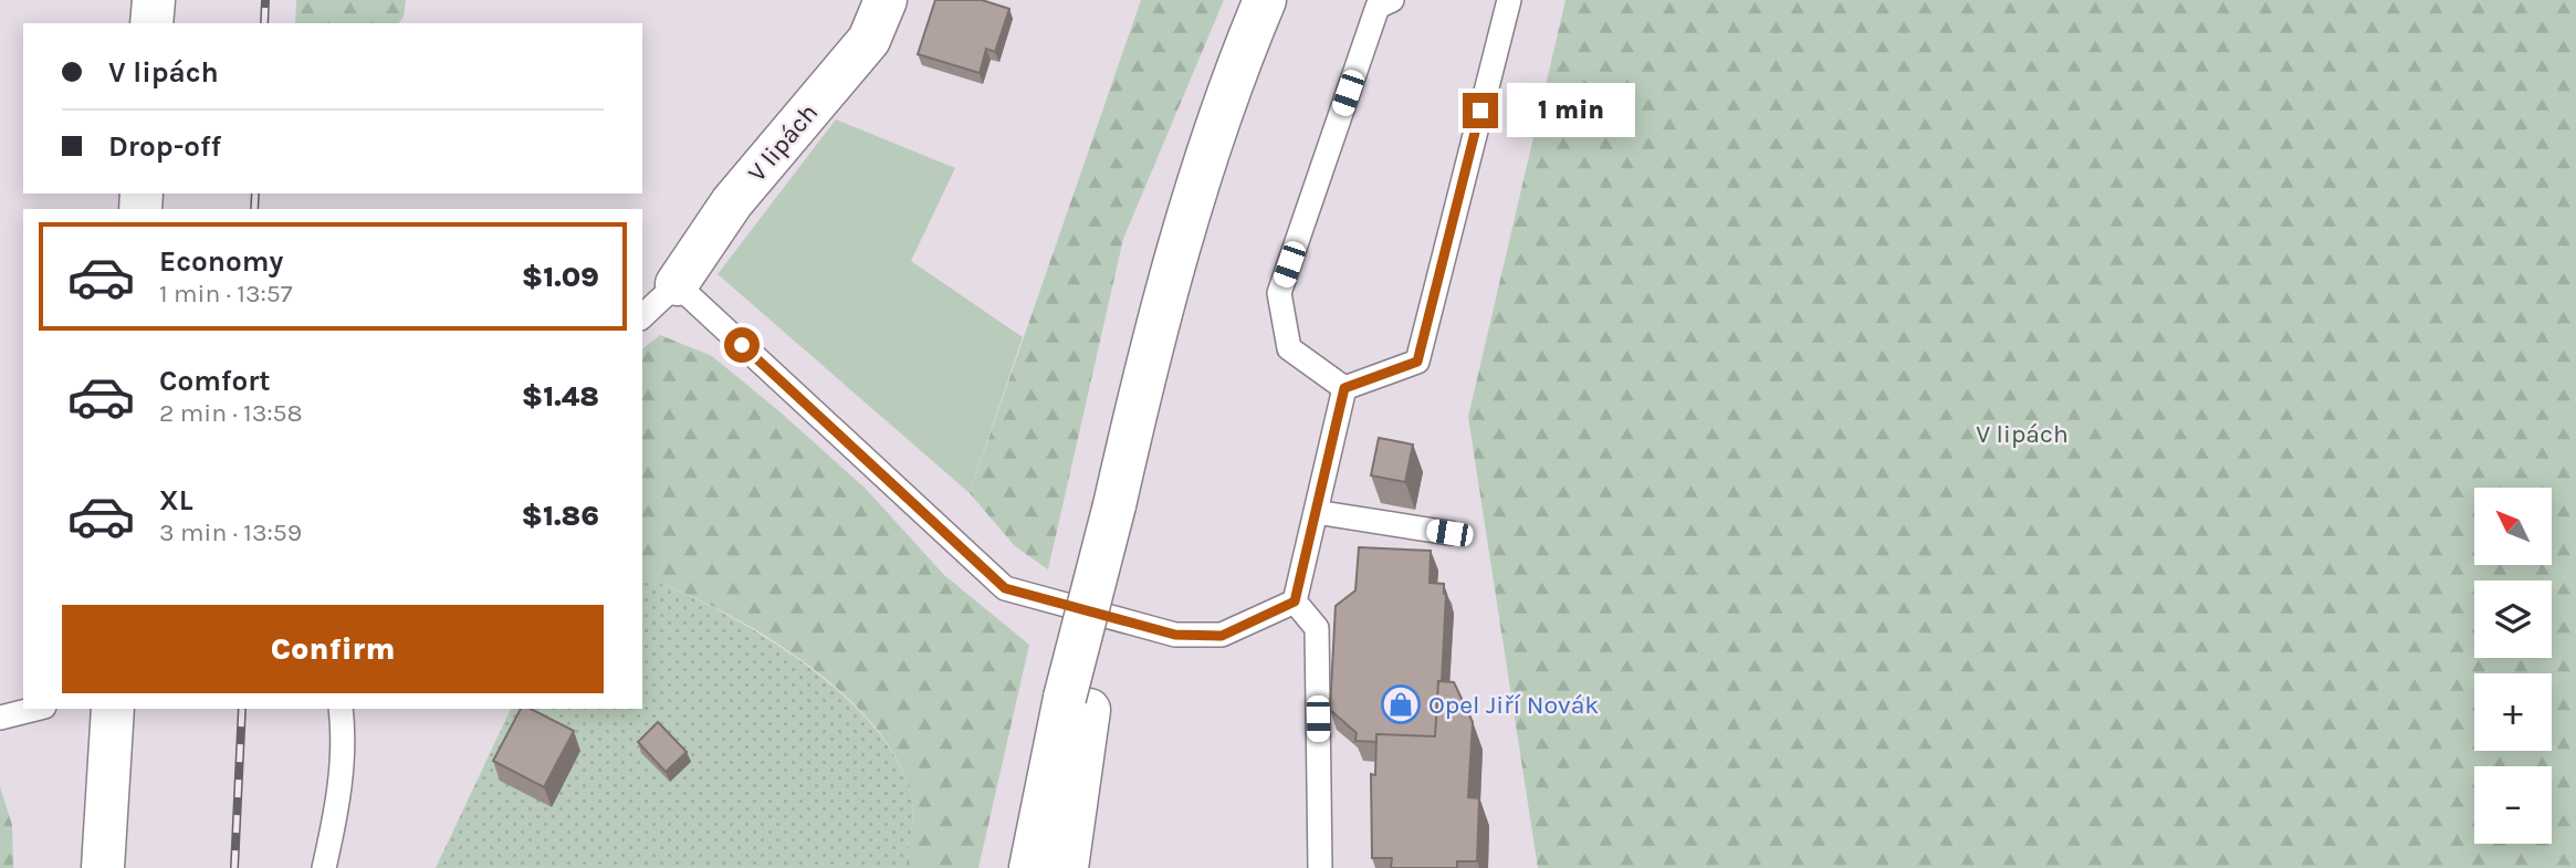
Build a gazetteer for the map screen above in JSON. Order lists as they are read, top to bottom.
{
  "streets": {
    "main road": ["V lipách"]
  },
  "parks": ["V lipách"],
  "places": {
    "shop": ["Opel Jiří Novák"]
  },
  "north": "top left",
  "page": {
    "banner": ["V lipách", "Drop-off"],
    "bubble": "1 min",
    "list": [
      {
        "name": "Economy",
        "note": "1 min · 13:57",
        "value": "$1.09"
      },
      {
        "name": "Comfort",
        "note": "2 min · 13:58",
        "value": "$1.48"
      },
      {
        "name": "XL",
        "note": "3 min · 13:59",
        "value": "$1.86"
      }
    ],
    "map_buttons": ["+", "−"],
    "buttons": "Confirm"
  }
}
